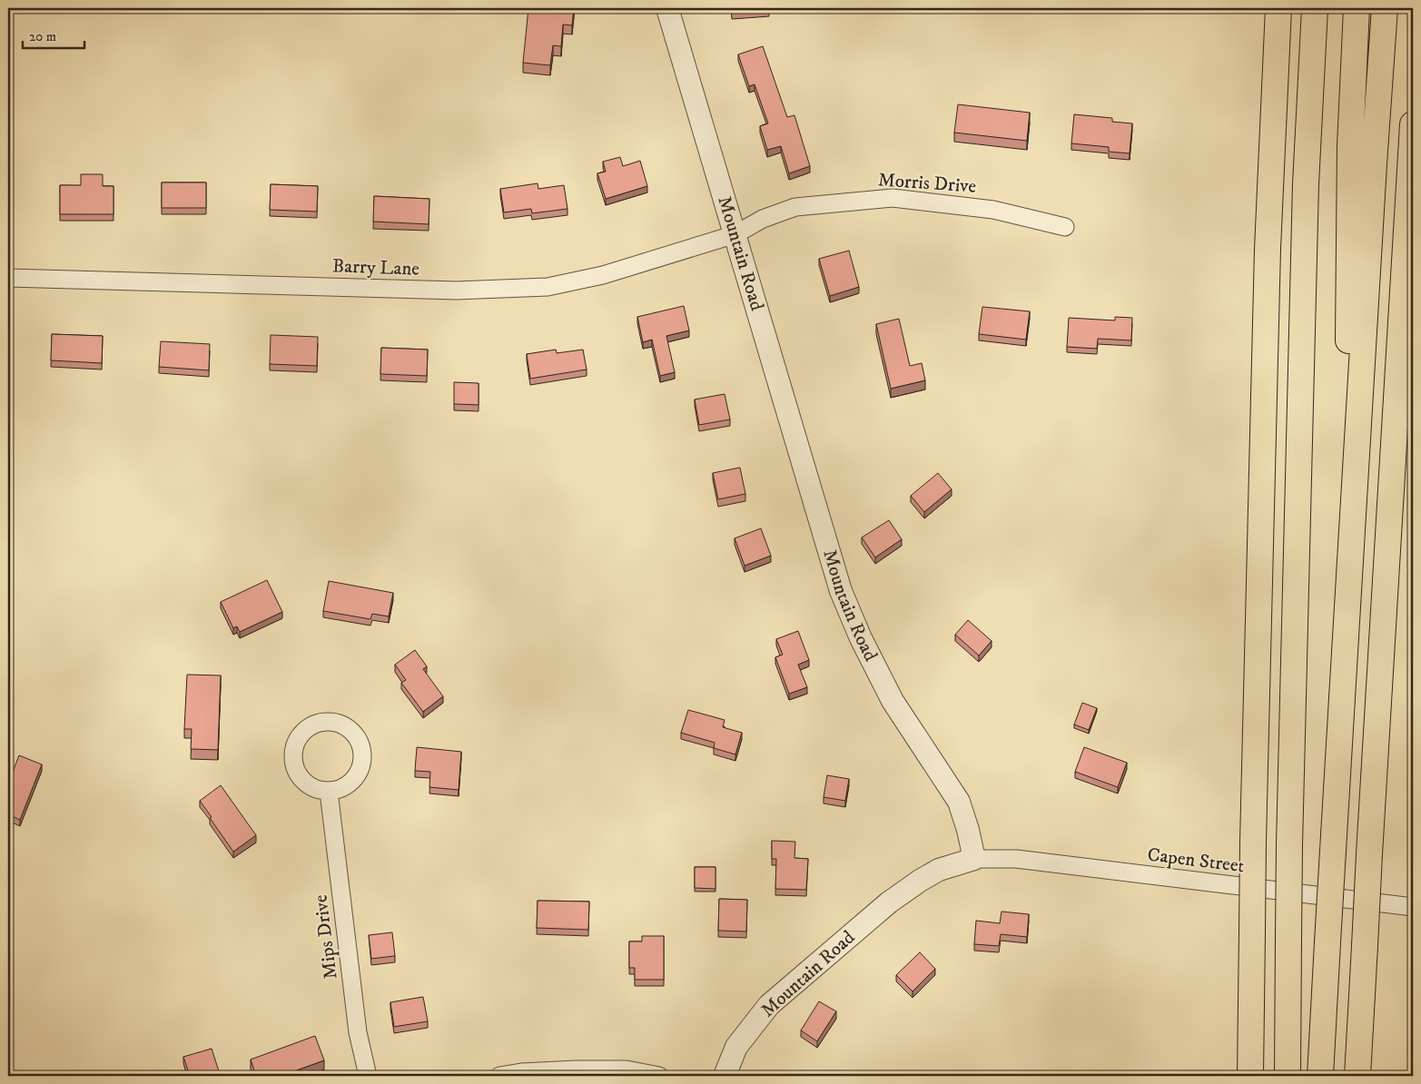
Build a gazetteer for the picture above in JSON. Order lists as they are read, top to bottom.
{
  "streets": {
    "street": [
      "Morris Drive",
      "Mountain Road",
      "Barry Lane",
      "Capen Street",
      "Mips Drive"
    ]
  },
  "crossings": [
    ["Morris Drive", "Mountain Road"],
    ["Morris Drive", "Barry Lane"],
    ["Mountain Road", "Barry Lane"],
    ["Mountain Road", "Capen Street"]
  ],
  "scale_bar": "20 m"
}
